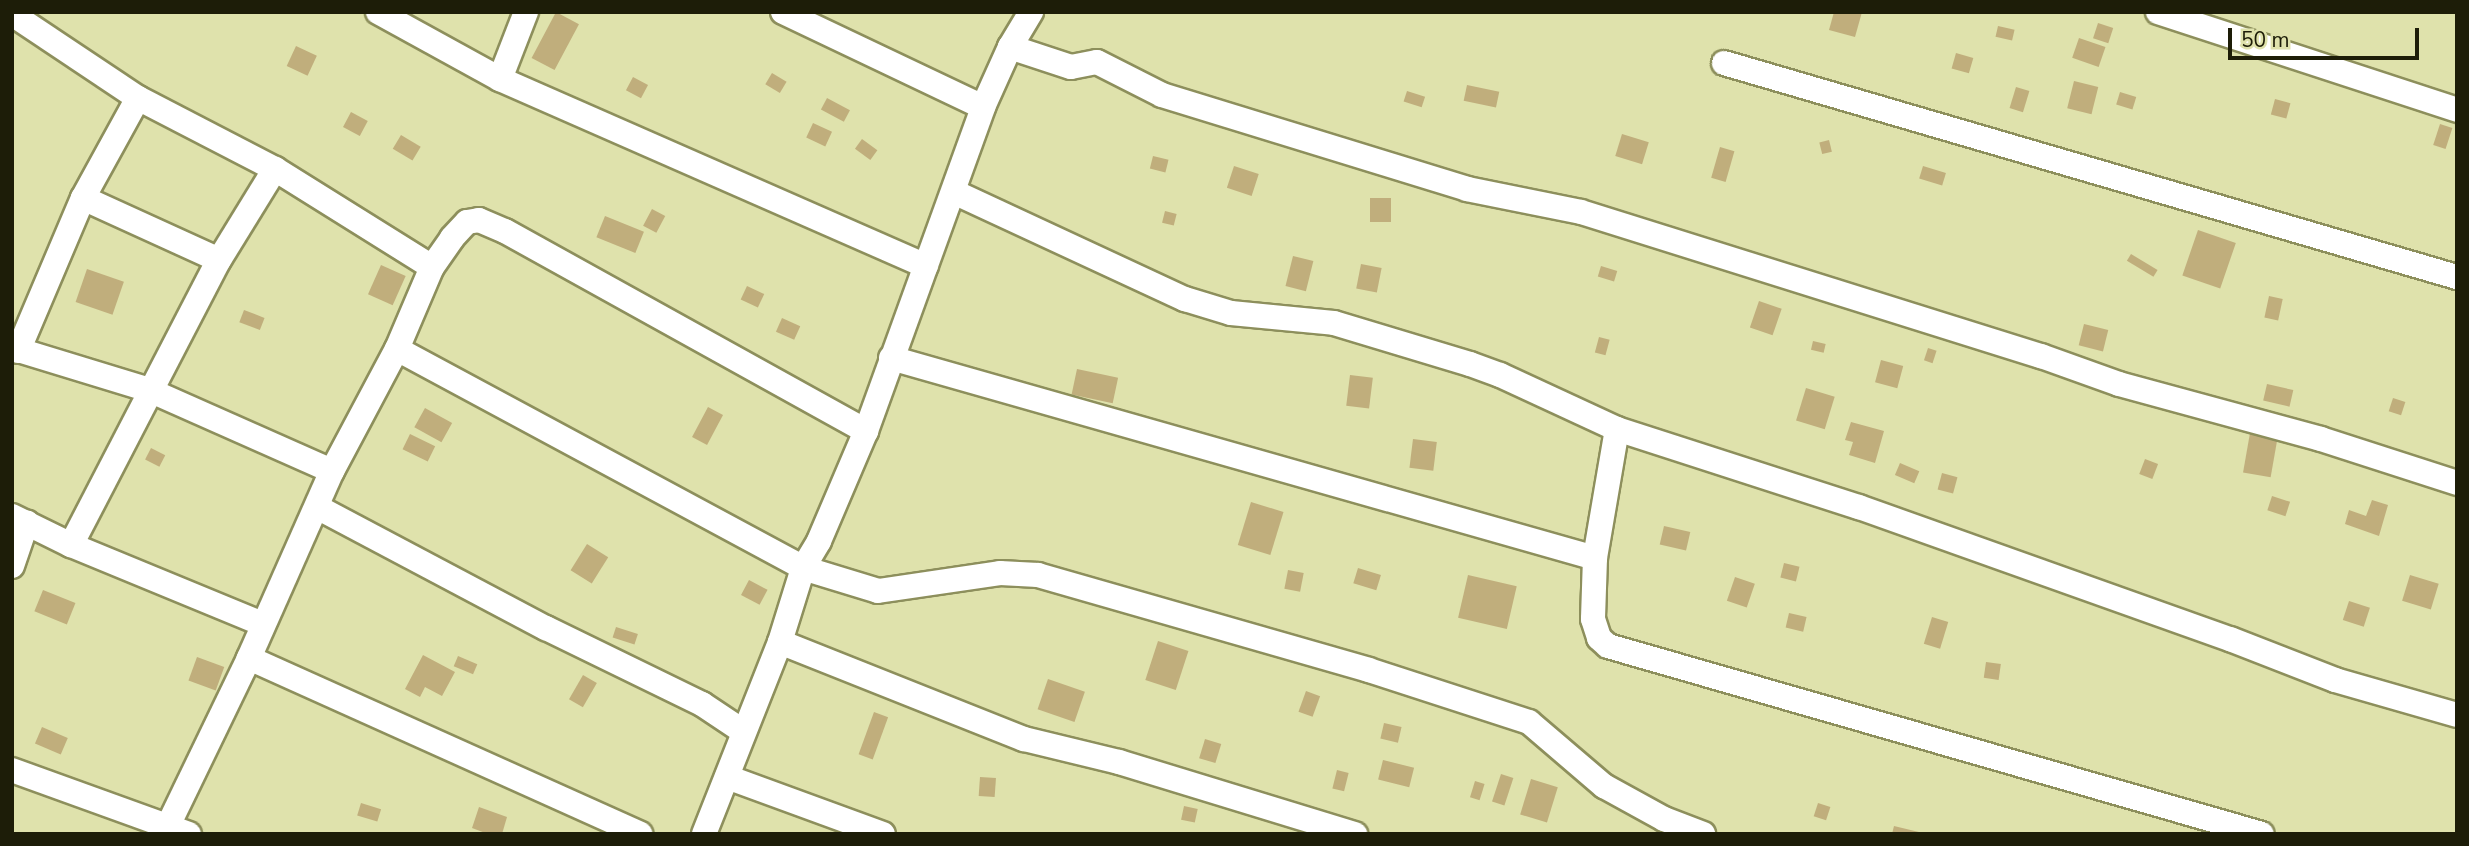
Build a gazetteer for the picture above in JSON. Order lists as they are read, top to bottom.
{
  "scale_bar": "50 m"
}
